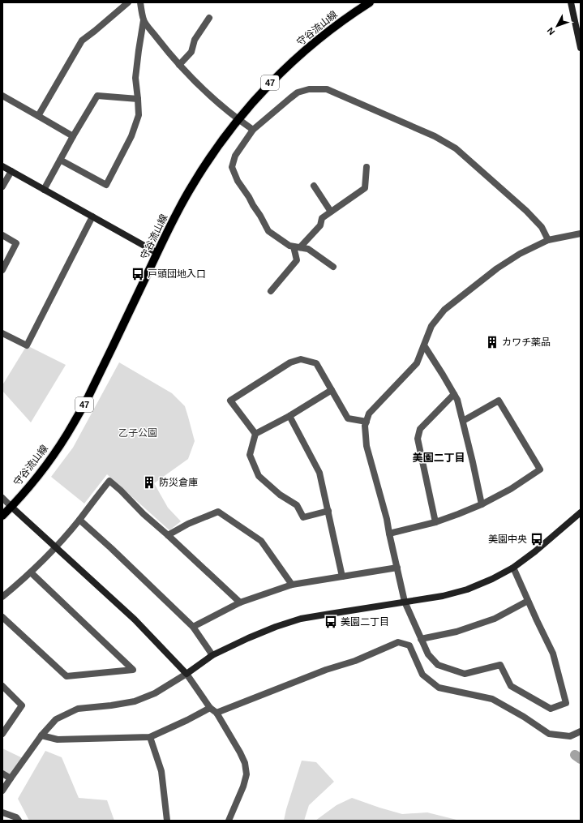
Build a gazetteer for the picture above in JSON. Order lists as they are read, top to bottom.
{
  "streets": {
    "main road": ["守谷流山線", "47"]
  },
  "districts": ["美園二丁目"],
  "parks": ["乙子公園"],
  "places": {
    "bus stop": ["戸頭団地入口", "美園中央", "美園二丁目"],
    "building": ["カワチ薬品", "防災倉庫"]
  },
  "north": "bottom left"
}
